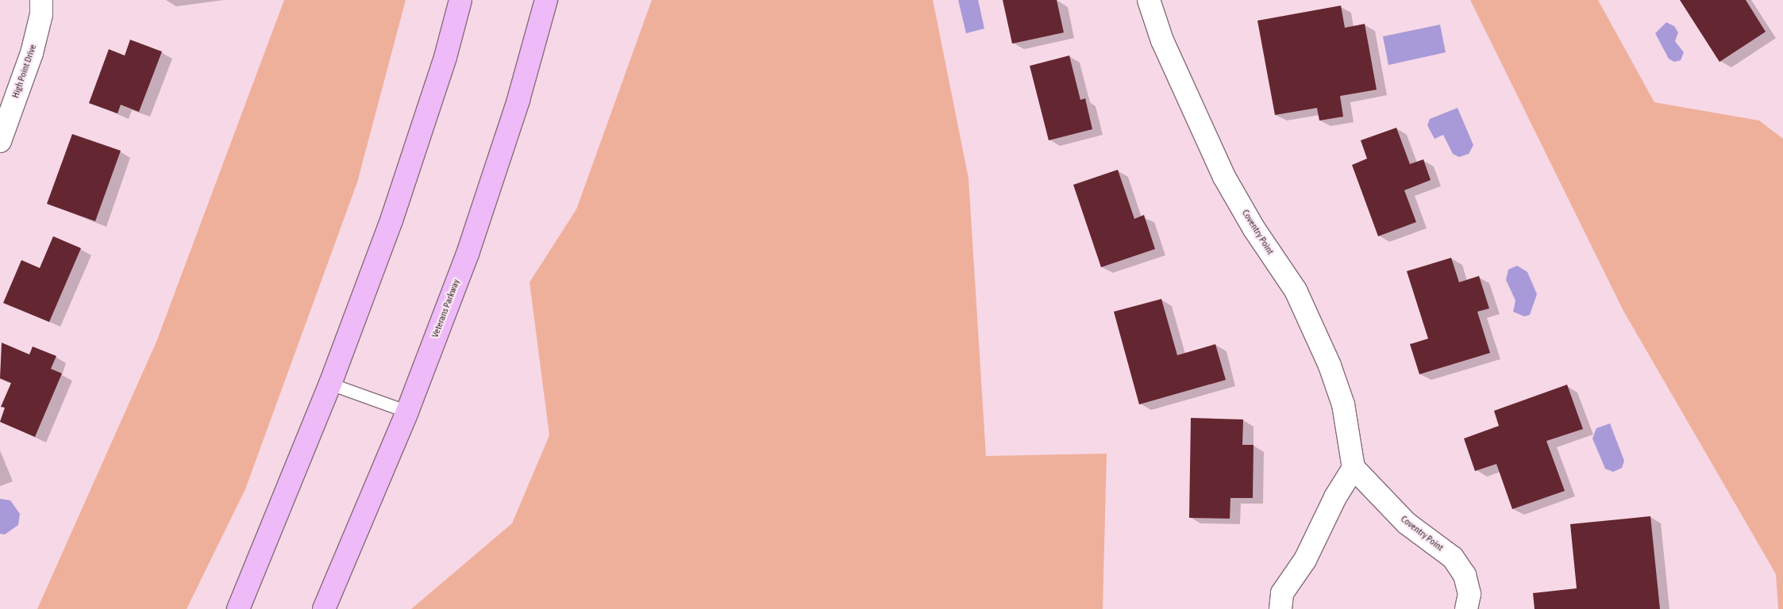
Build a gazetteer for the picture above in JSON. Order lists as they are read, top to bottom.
{
  "streets": {
    "highway": ["Veterans Parkway"],
    "street": ["High Point Drive", "Coventry Point"]
  }
}
